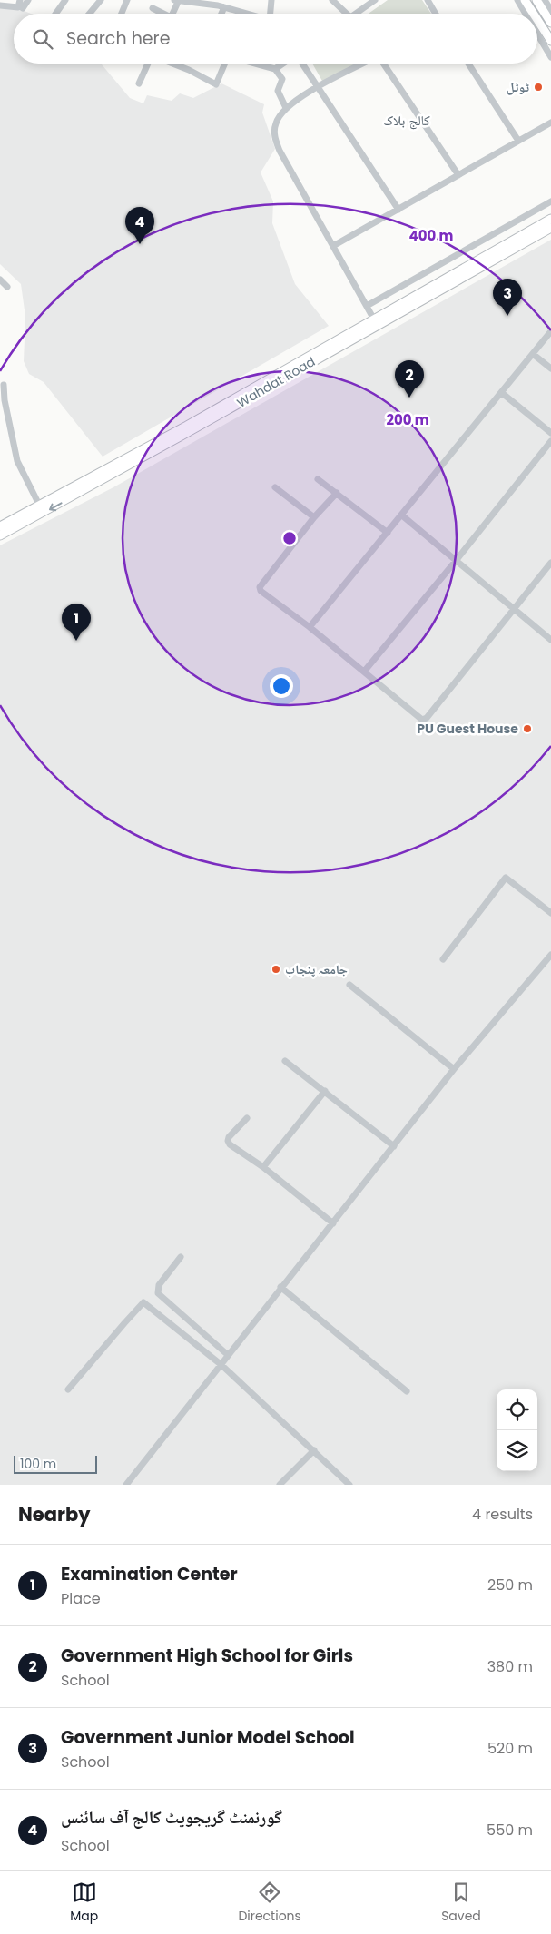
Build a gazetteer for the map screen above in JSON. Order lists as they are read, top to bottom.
{
  "streets": {
    "main road": ["Wahdat Road"]
  },
  "districts": ["کالج بلاک"],
  "places": ["ٹوٹل", "PU Guest House", "جامعہ پنجاب"],
  "scale_bar": "100 m",
  "page": {
    "search": "Search here",
    "pins": [
      "4",
      "3",
      "2",
      "1"
    ],
    "scale": "100 m",
    "heading": ["Nearby", "4 results"],
    "list": [
      {
        "mark": "1",
        "name": "Examination Center",
        "note": "Place",
        "value": "250 m"
      },
      {
        "mark": "2",
        "name": "Government High School for Girls",
        "note": "School",
        "value": "380 m"
      },
      {
        "mark": "3",
        "name": "Government Junior Model School",
        "note": "School",
        "value": "520 m"
      },
      {
        "mark": "4",
        "name": "گورنمنٹ گریجویٹ کالج آف سائنس",
        "note": "School",
        "value": "550 m"
      }
    ],
    "nav": ["Map", "Directions", "Saved"]
  },
  "rings": ["400 m", "200 m"]
}
